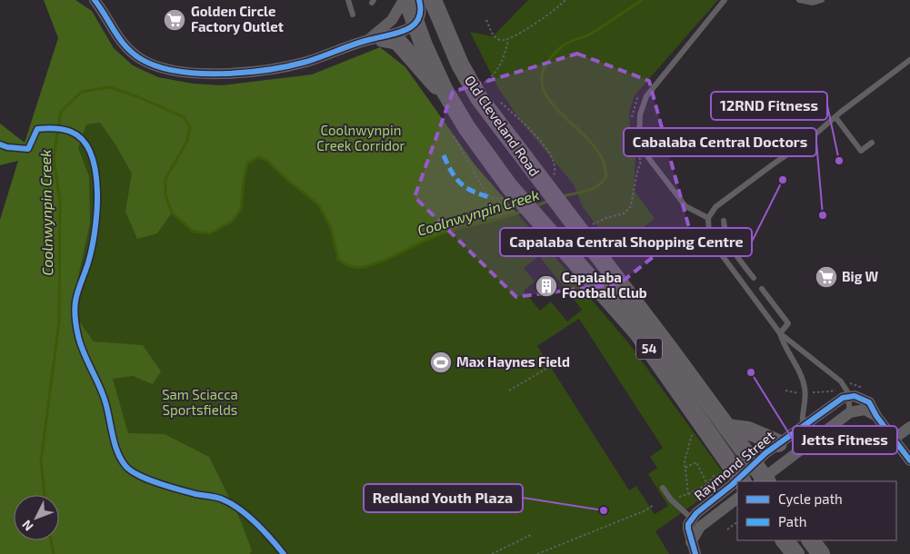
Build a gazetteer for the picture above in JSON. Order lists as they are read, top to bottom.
{
  "streets": {
    "main road": ["Old Cleveland Road", "54"],
    "street": ["Raymond Street"]
  },
  "crossings": [
    ["Old Cleveland Road", "Raymond Street"]
  ],
  "water": ["Coolnwynpin Creek"],
  "parks": ["Coolnwynpin Creek Corridor", "Sam Sciacca Sportsfields"],
  "places": {
    "supermarket": ["Golden Circle Factory Outlet", "Big W"],
    "other": [
      "12RND Fitness",
      "Capalaba Central Shopping Centre",
      "Cabalaba Central Doctors",
      "Jetts Fitness",
      "Redland Youth Plaza"
    ],
    "building": ["Capalaba Football Club"],
    "sports": ["Max Haynes Field"]
  },
  "legend": ["Cycle path", "Path"],
  "north": "bottom left"
}
